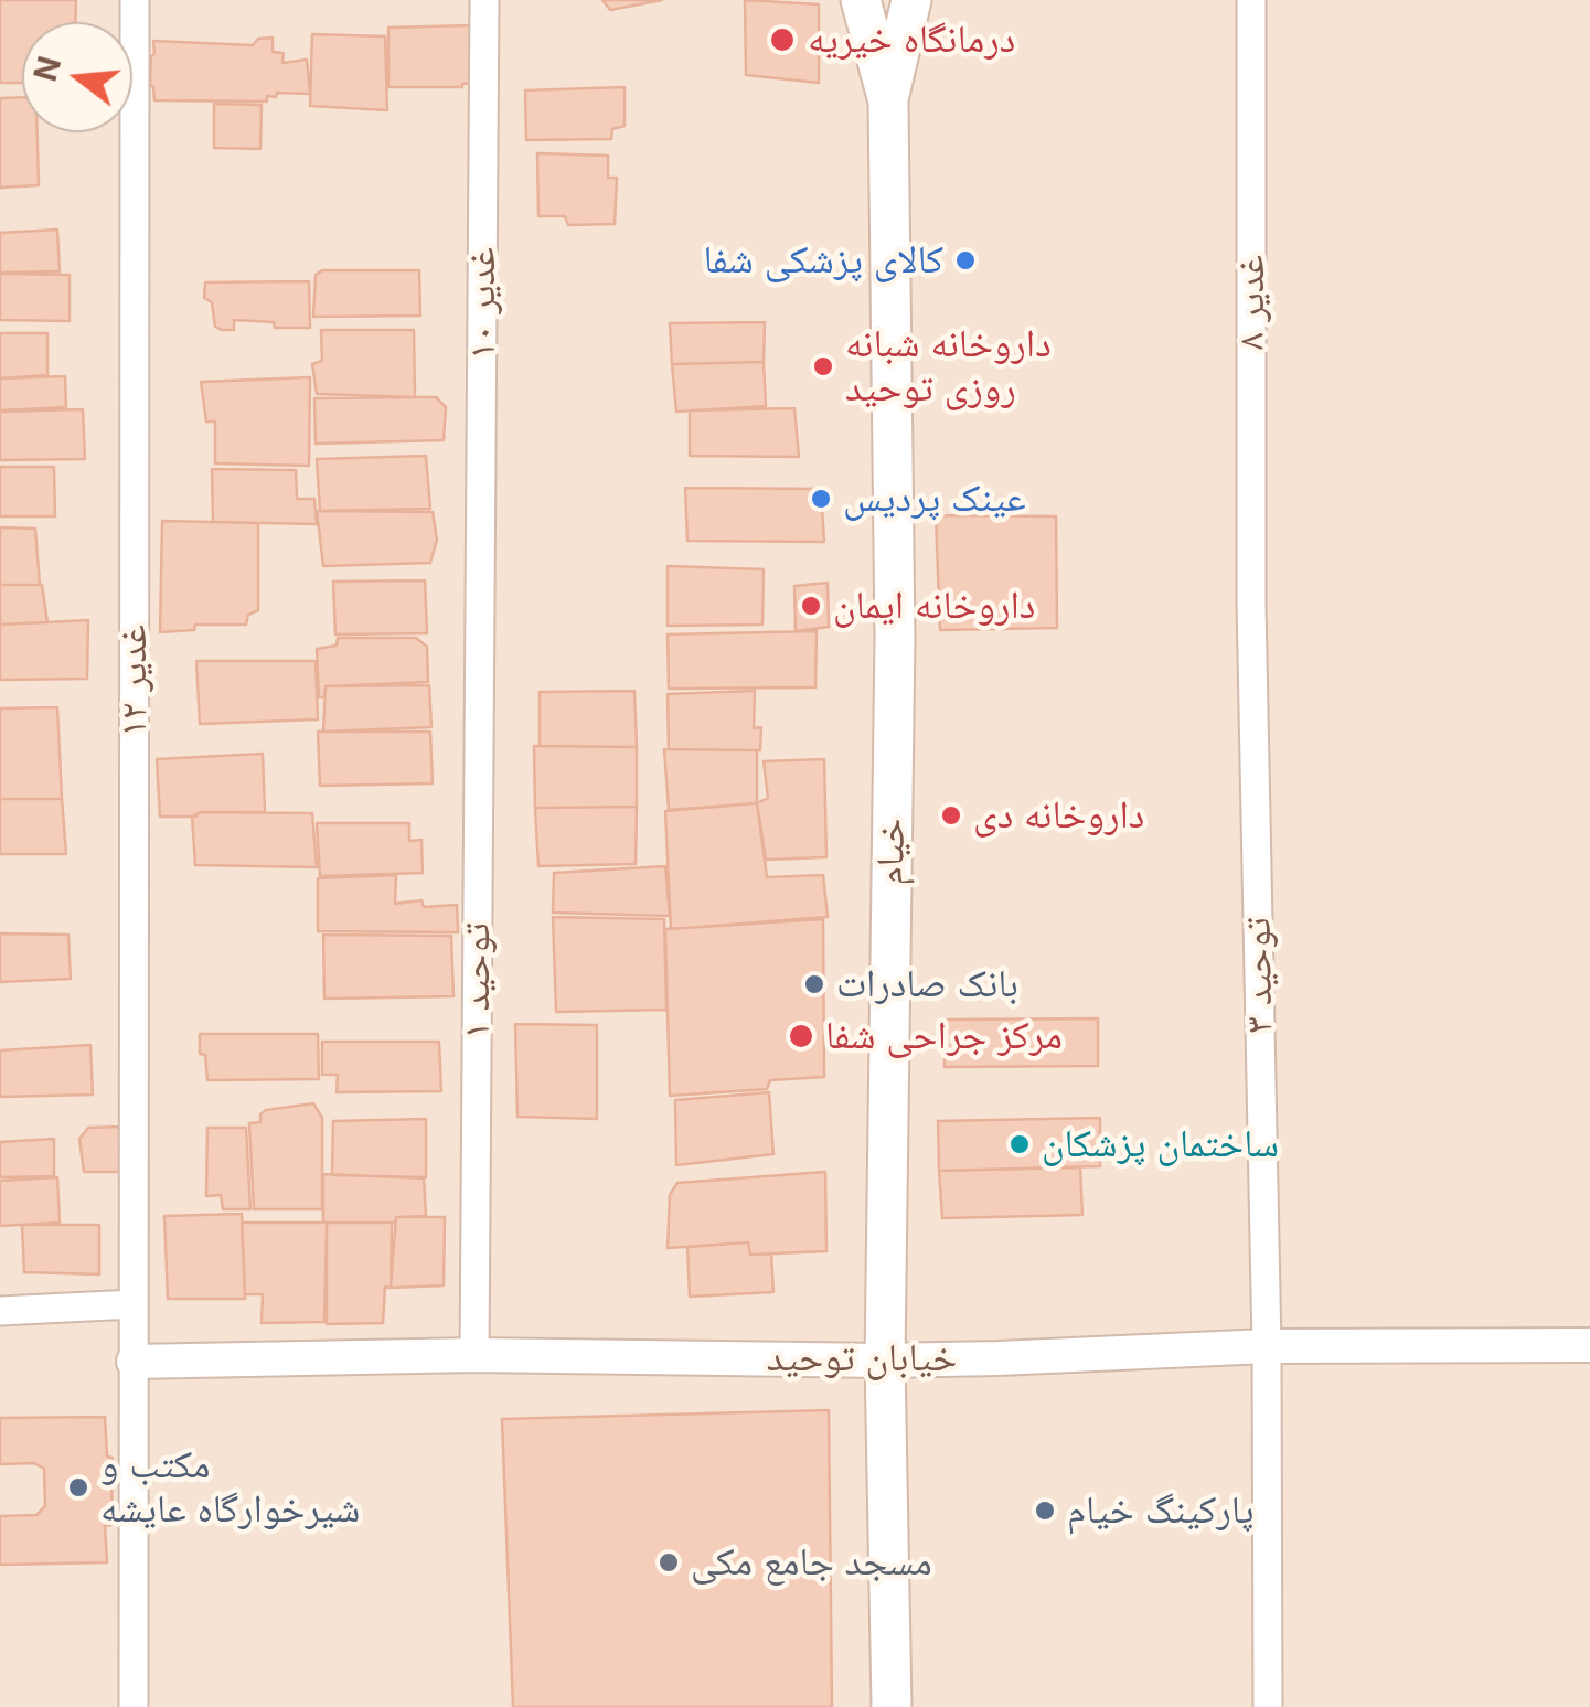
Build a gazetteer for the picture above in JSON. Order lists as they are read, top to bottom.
{
  "streets": {
    "main road": ["خیام"],
    "street": [
      "غدیر ۸",
      "غدیر ۱۰",
      "غدیر ۱۲",
      "توحید ۳",
      "توحید ۱",
      "خیابان توحید"
    ]
  },
  "crossings": [
    ["غدیر ۸", "توحید ۳"],
    ["غدیر ۱۰", "توحید ۱"],
    ["غدیر ۱۲", "خیابان توحید"],
    ["خیام", "خیابان توحید"],
    ["توحید ۳", "خیابان توحید"],
    ["توحید ۱", "خیابان توحید"]
  ],
  "places": [
    "درمانگاه خیریه",
    "کالای پزشکی شفا",
    "داروخانه شبانه روزی توحید",
    "عینک پردیس",
    "داروخانه ایمان",
    "داروخانه دی",
    "بانک صادرات",
    "مرکز جراحی شفا",
    "ساختمان پزشکان",
    "مکتب و شیرخوارگاه عایشه",
    "پارکینگ خیام",
    "مسجد جامع مکی"
  ],
  "north": "left"
}
